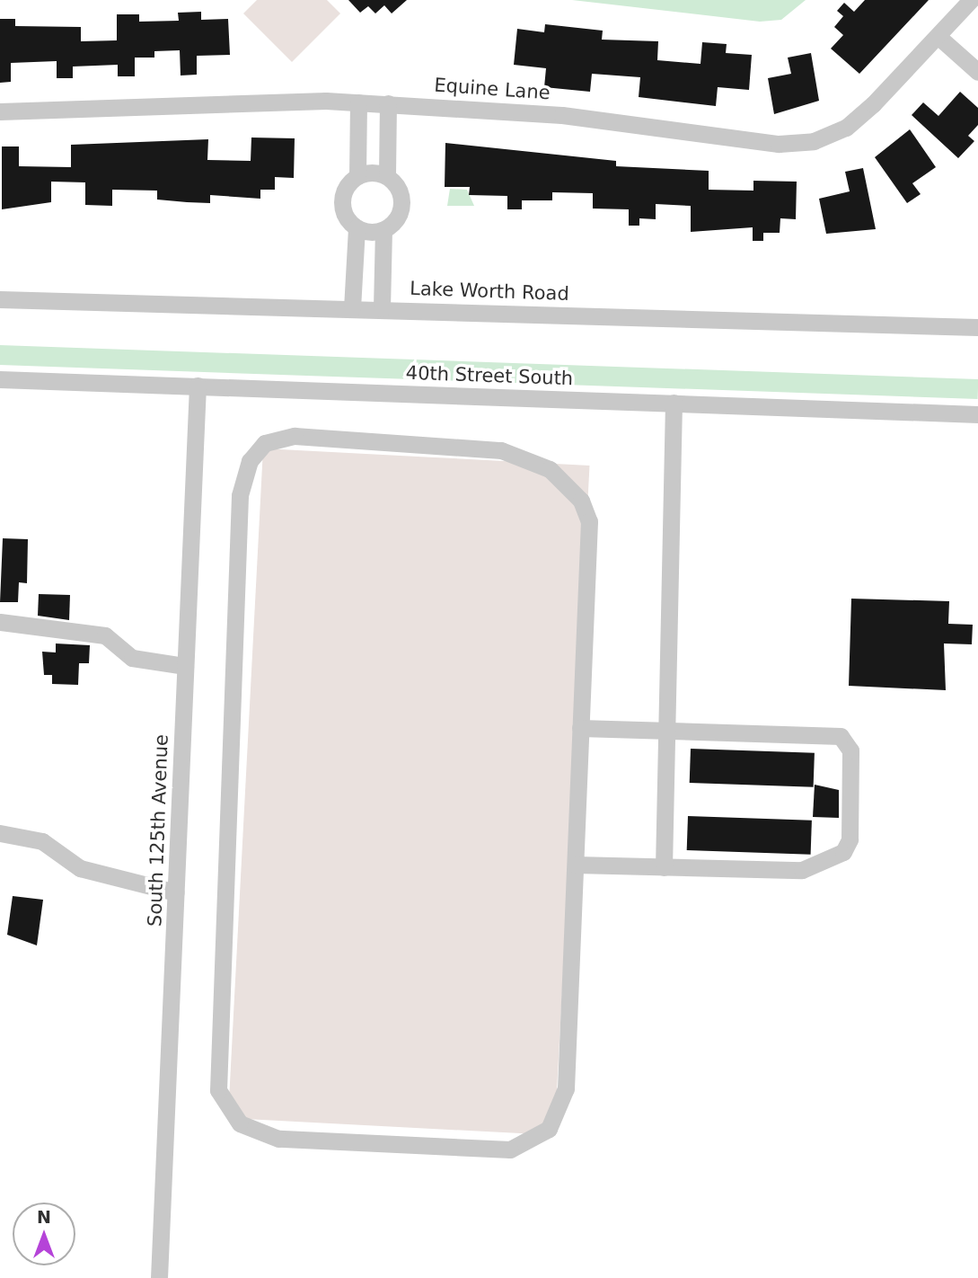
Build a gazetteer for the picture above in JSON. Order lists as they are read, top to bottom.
{
  "streets": {
    "street": [
      "Equine Lane",
      "Lake Worth Road",
      "40th Street South",
      "South 125th Avenue"
    ]
  },
  "crossings": [
    ["40th Street South", "South 125th Avenue"]
  ],
  "north": "top"
}
